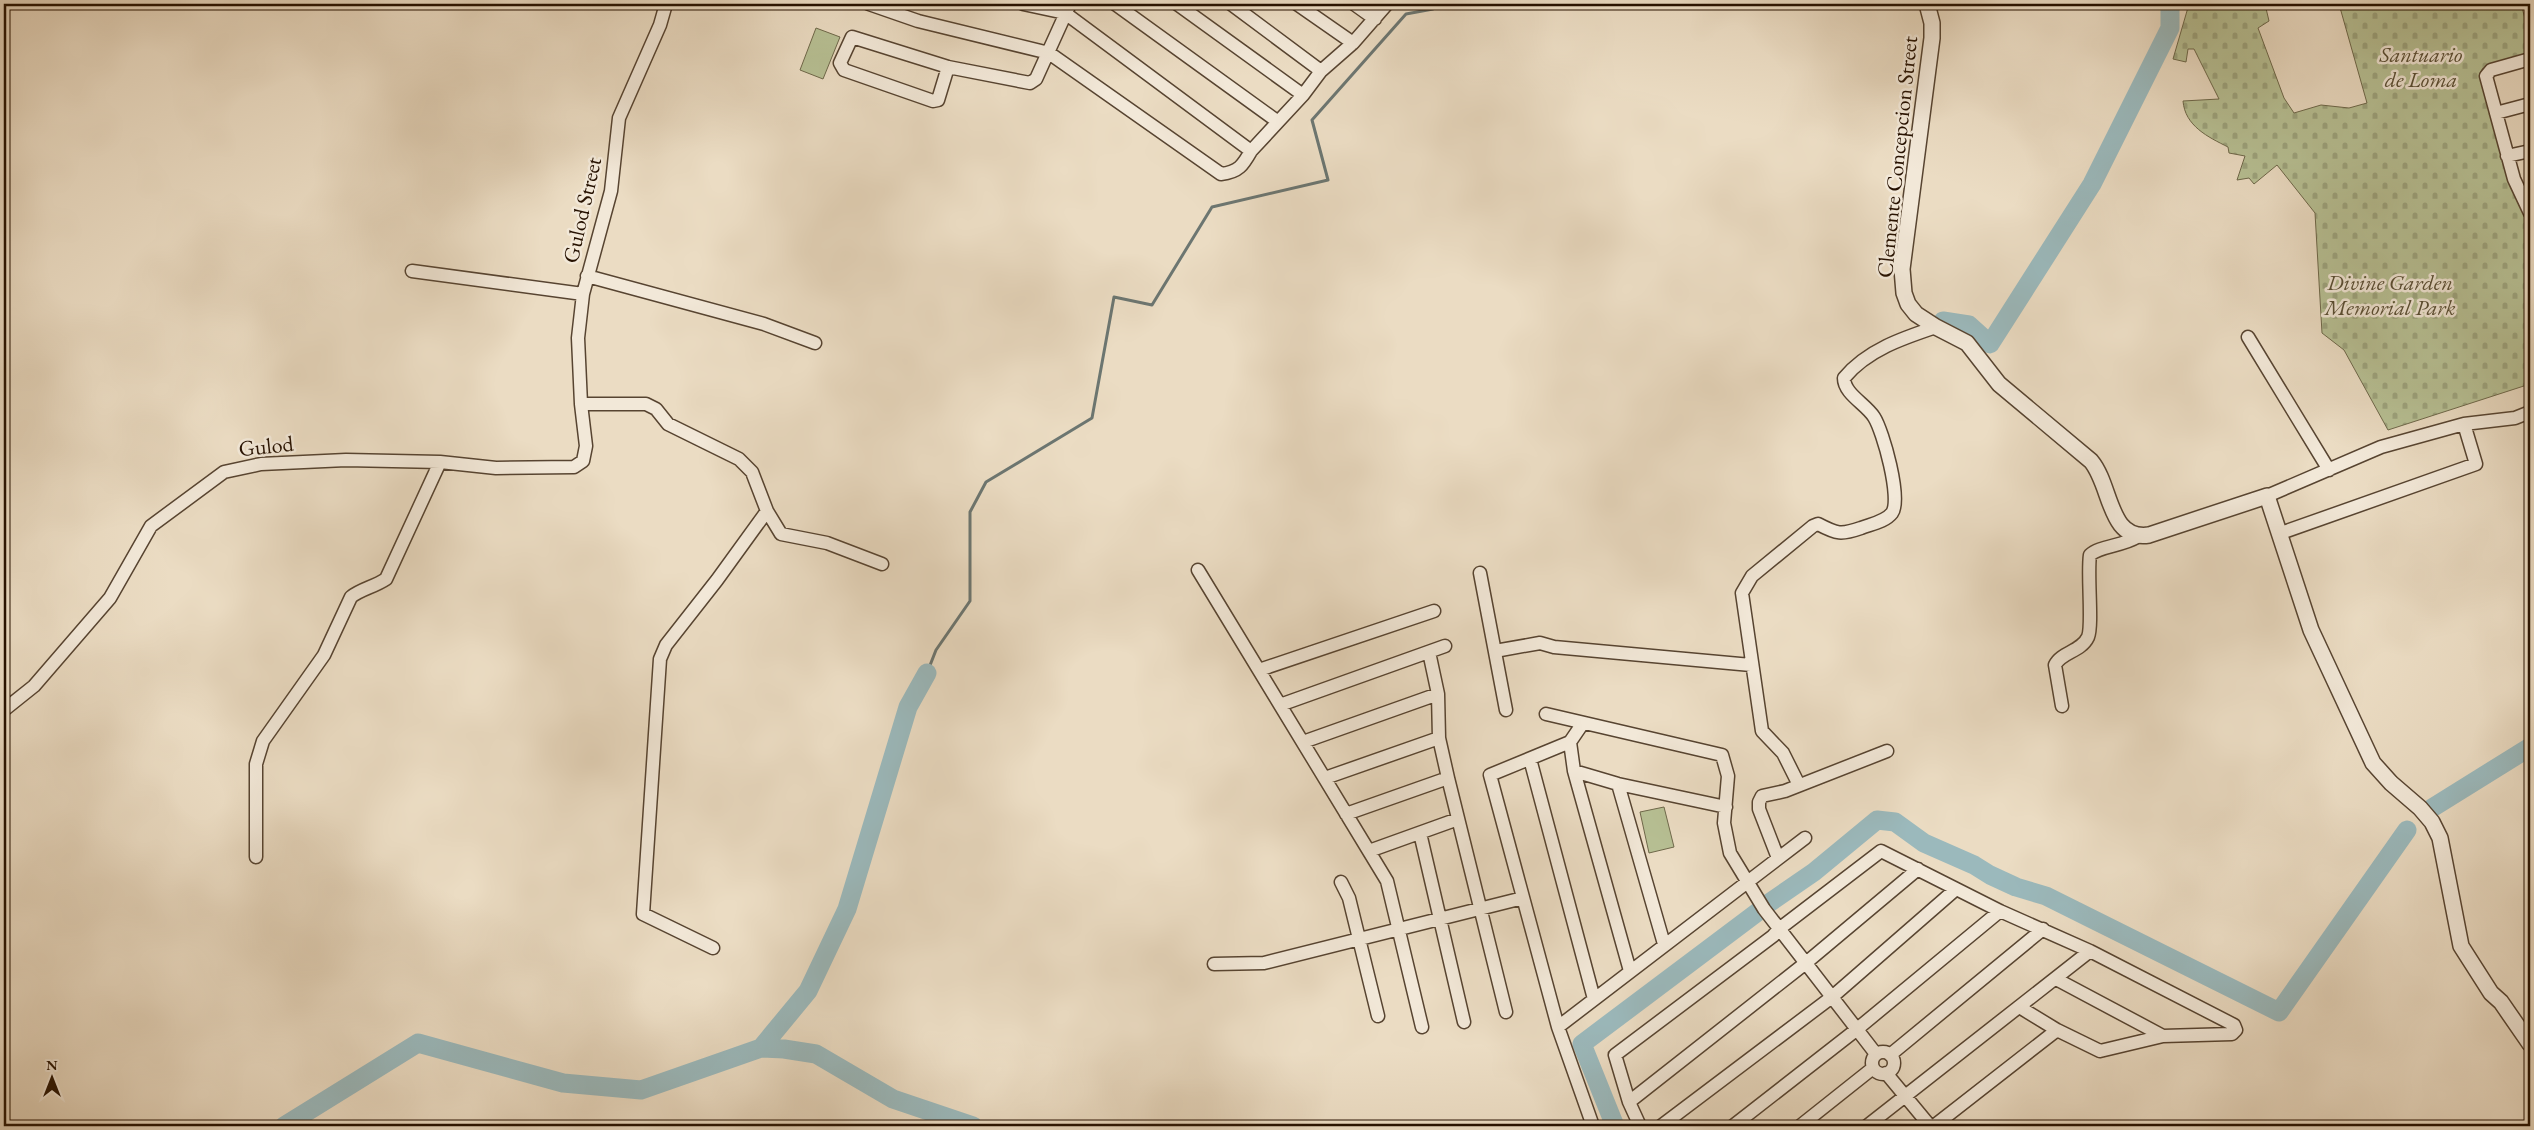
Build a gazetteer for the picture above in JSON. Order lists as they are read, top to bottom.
{
  "streets": {
    "street": ["Clemente Concepcion Street", "Gulod Street", "Gulod"]
  },
  "crossings": [
    ["Gulod Street", "Gulod"]
  ],
  "parks": ["Santuario de Loma", "Divine Garden Memorial Park"],
  "north": "top"
}
